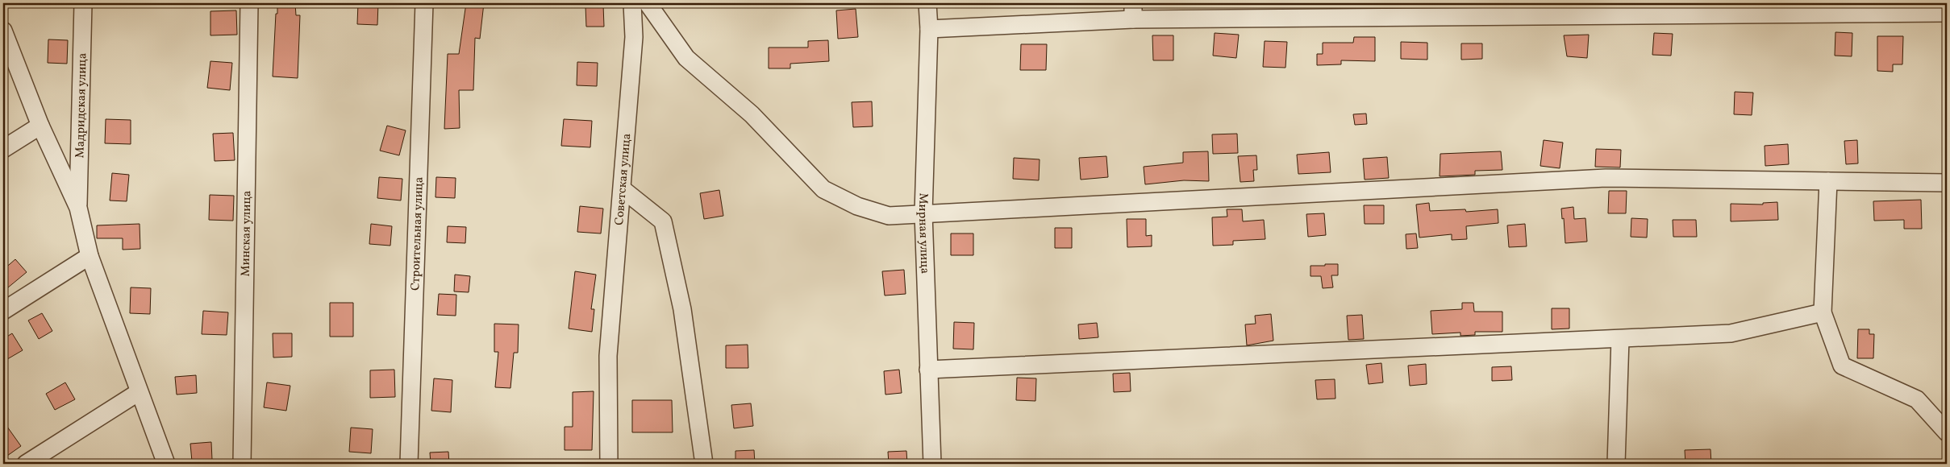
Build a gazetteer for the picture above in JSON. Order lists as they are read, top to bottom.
{
  "streets": {
    "street": [
      "Мадридская улица",
      "Советская улица",
      "Минская улица",
      "Строительная улица",
      "Мирная улица"
    ]
  }
}
